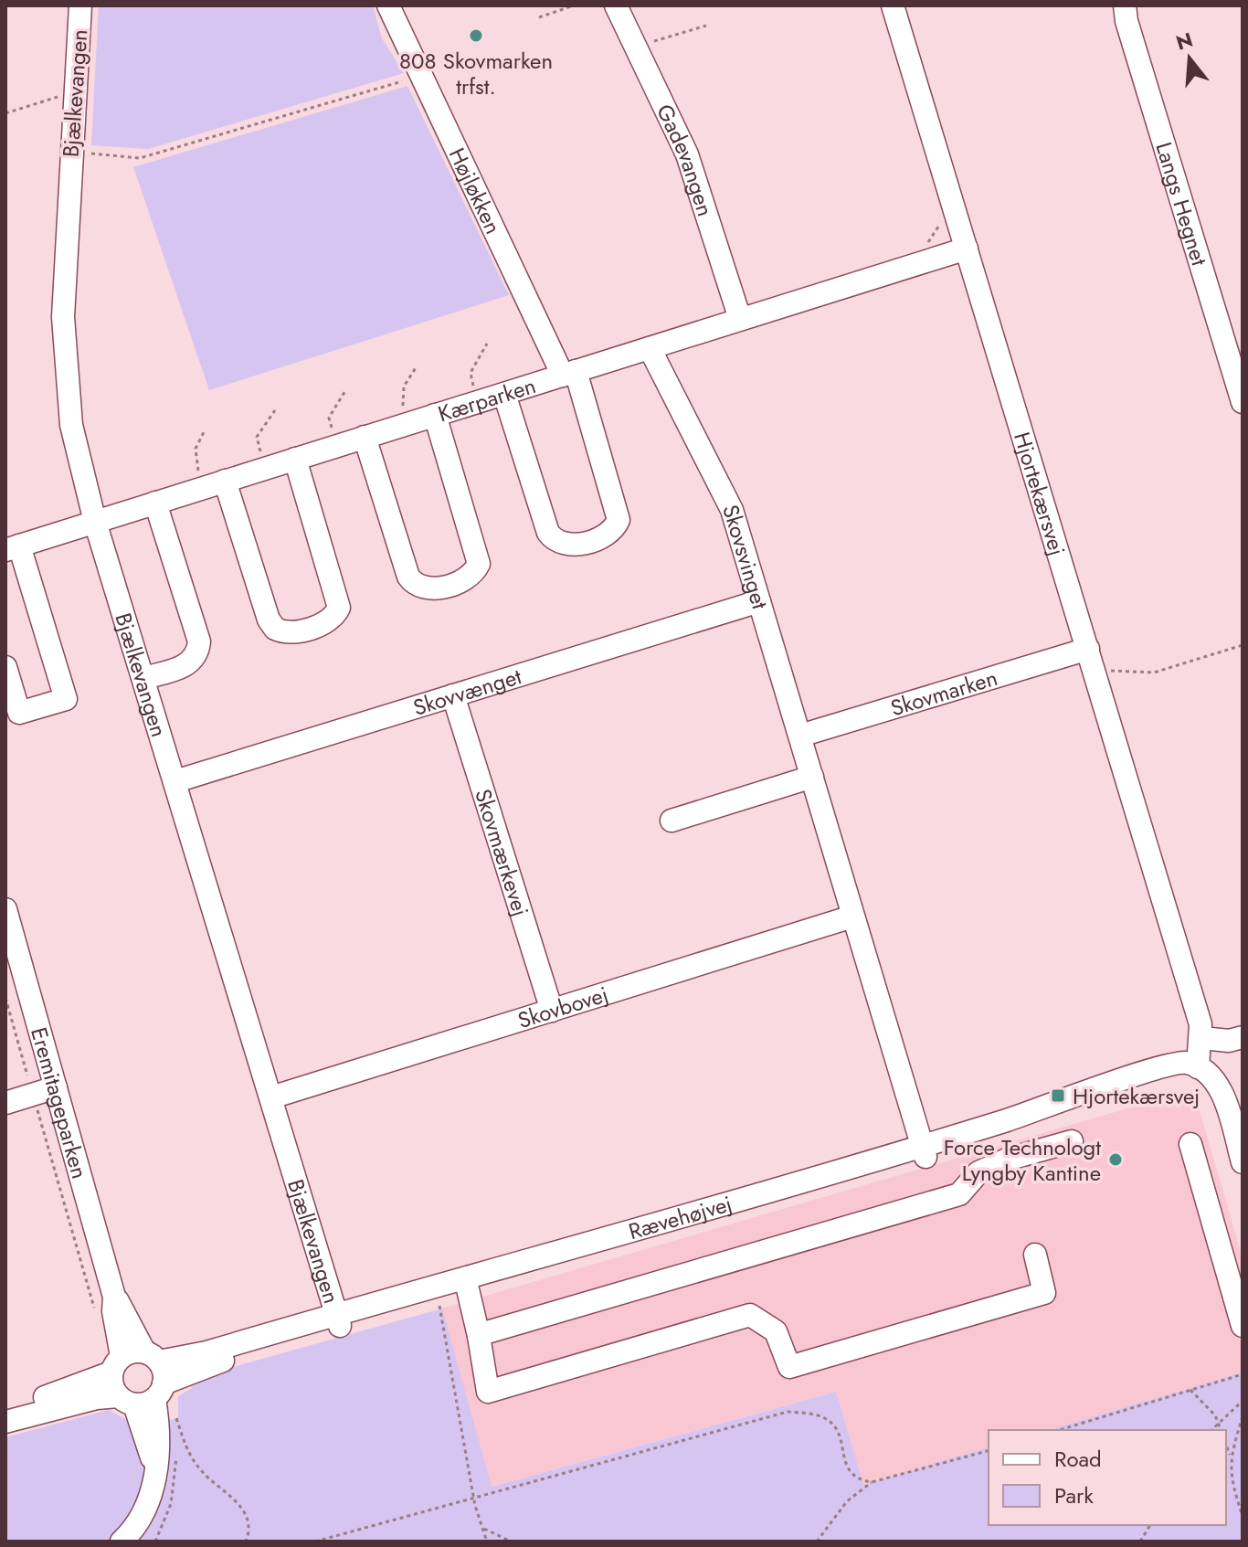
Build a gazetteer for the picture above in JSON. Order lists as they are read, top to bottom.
{
  "streets": {
    "street": [
      "Bjælkevangen",
      "Gadevangen",
      "Højløkken",
      "Langs Hegnet",
      "Kærparken",
      "Hjortekærsvej",
      "Skovsvinget",
      "Skovvænget",
      "Skovmarken",
      "Skovmærkevej",
      "Skovbovej",
      "Eremitageparken",
      "Rævehøjvej"
    ]
  },
  "crossings": [
    ["Bjælkevangen", "Kærparken"],
    ["Bjælkevangen", "Skovvænget"],
    ["Bjælkevangen", "Skovbovej"],
    ["Bjælkevangen", "Rævehøjvej"],
    ["Gadevangen", "Kærparken"],
    ["Højløkken", "Kærparken"],
    ["Kærparken", "Hjortekærsvej"],
    ["Kærparken", "Skovsvinget"],
    ["Hjortekærsvej", "Skovmarken"],
    ["Hjortekærsvej", "Rævehøjvej"],
    ["Skovsvinget", "Skovvænget"],
    ["Skovsvinget", "Skovmarken"],
    ["Skovsvinget", "Skovbovej"],
    ["Skovsvinget", "Rævehøjvej"],
    ["Skovvænget", "Skovmærkevej"],
    ["Skovmærkevej", "Skovbovej"],
    ["Eremitageparken", "Rævehøjvej"]
  ],
  "places": {
    "other": ["808 Skovmarken trfst.", "Force Technologt Lyngby Kantine"],
    "transit": ["Hjortekærsvej"]
  },
  "legend": ["Road", "Park"],
  "north": "top"
}
